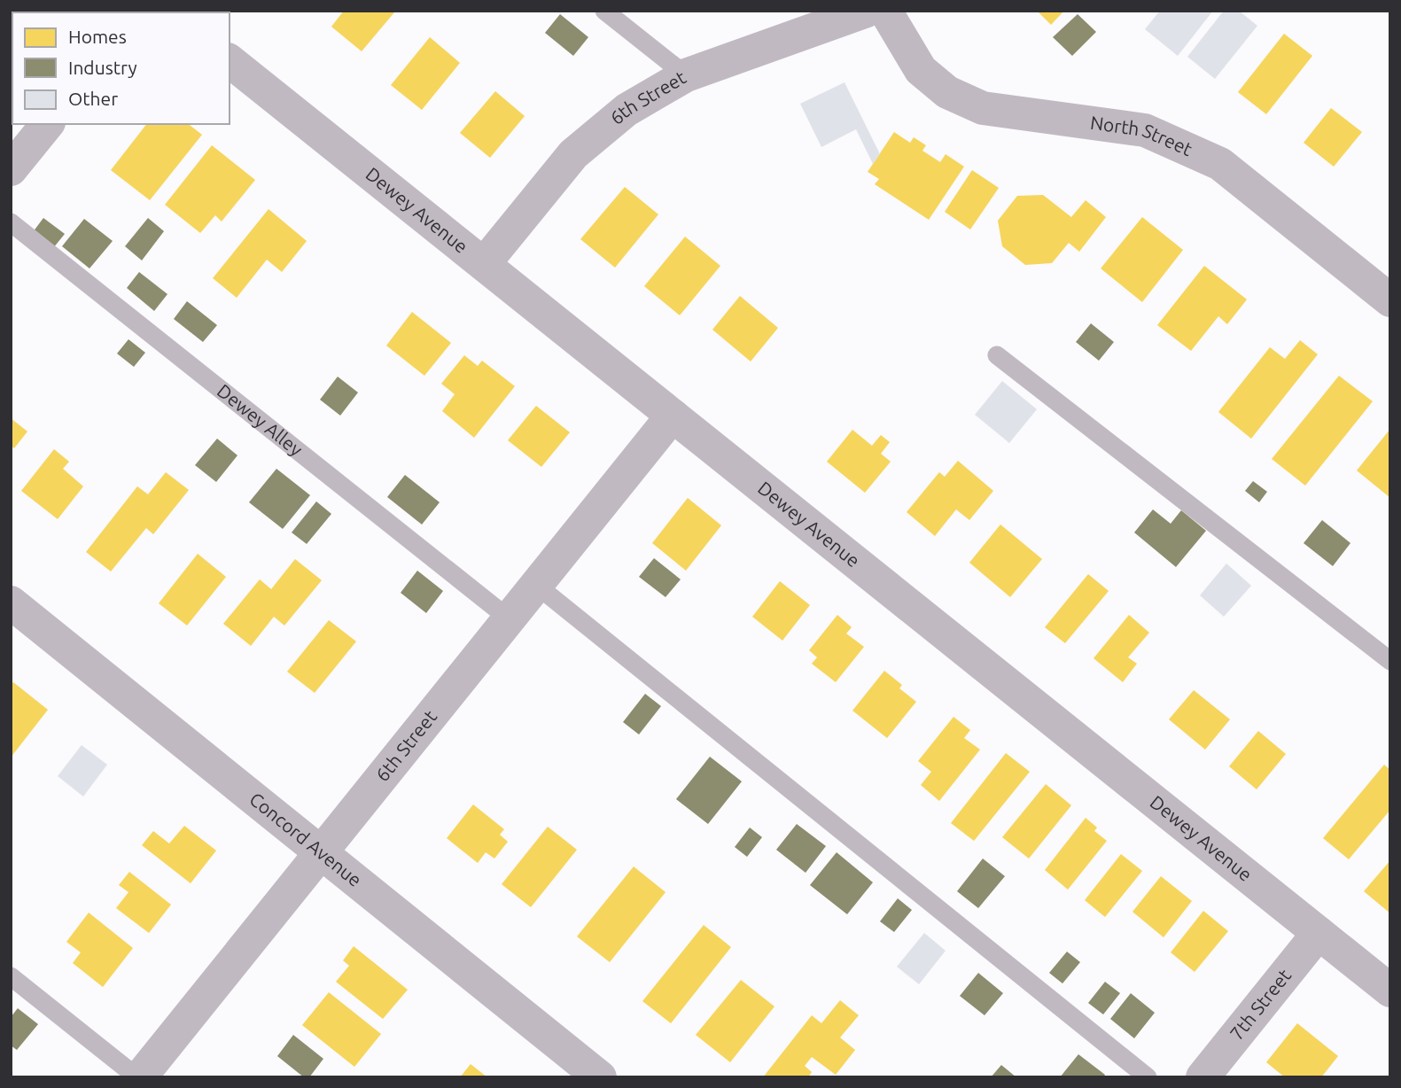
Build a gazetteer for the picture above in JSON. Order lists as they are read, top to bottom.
{
  "streets": {
    "street": [
      "6th Street",
      "North Street",
      "Dewey Avenue",
      "Concord Avenue",
      "7th Street"
    ],
    "lane": ["Dewey Alley"]
  },
  "crossings": [
    ["6th Street", "Dewey Avenue"],
    ["6th Street", "Dewey Alley"],
    ["6th Street", "Concord Avenue"],
    ["Dewey Avenue", "7th Street"]
  ],
  "legend": ["Homes", "Industry", "Other"]
}
